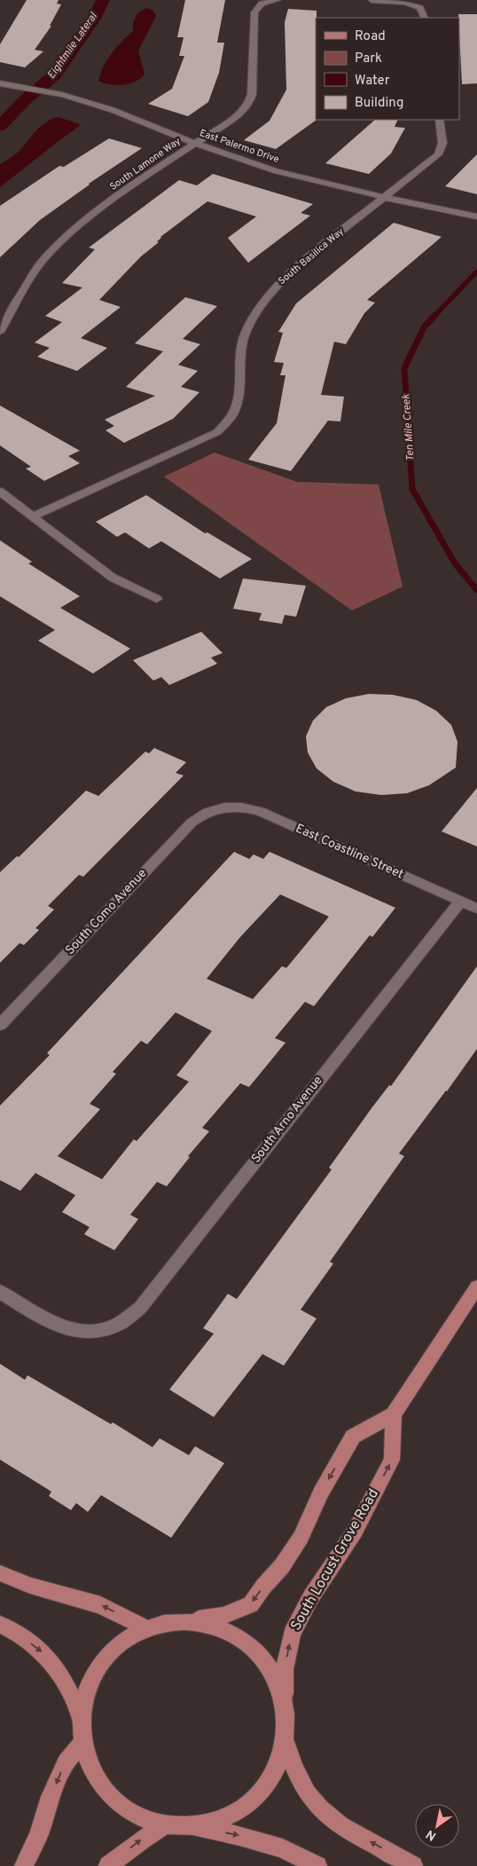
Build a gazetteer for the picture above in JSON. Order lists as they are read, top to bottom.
{
  "streets": {
    "main road": ["South Locust Grove Road"],
    "street": [
      "East Palermo Drive",
      "South Lamone Way",
      "South Basilica Way",
      "East Coastline Street",
      "South Como Avenue",
      "South Arno Avenue"
    ]
  },
  "crossings": [
    ["East Palermo Drive", "South Lamone Way"],
    ["East Palermo Drive", "South Basilica Way"],
    ["East Coastline Street", "South Como Avenue"],
    ["East Coastline Street", "South Arno Avenue"]
  ],
  "one_way": ["South Locust Grove Road"],
  "water": ["Eightmile Lateral", "Ten Mile Creek"],
  "legend": [
    "Road",
    "Park",
    "Water",
    "Building"
  ],
  "north": "bottom left"
}
